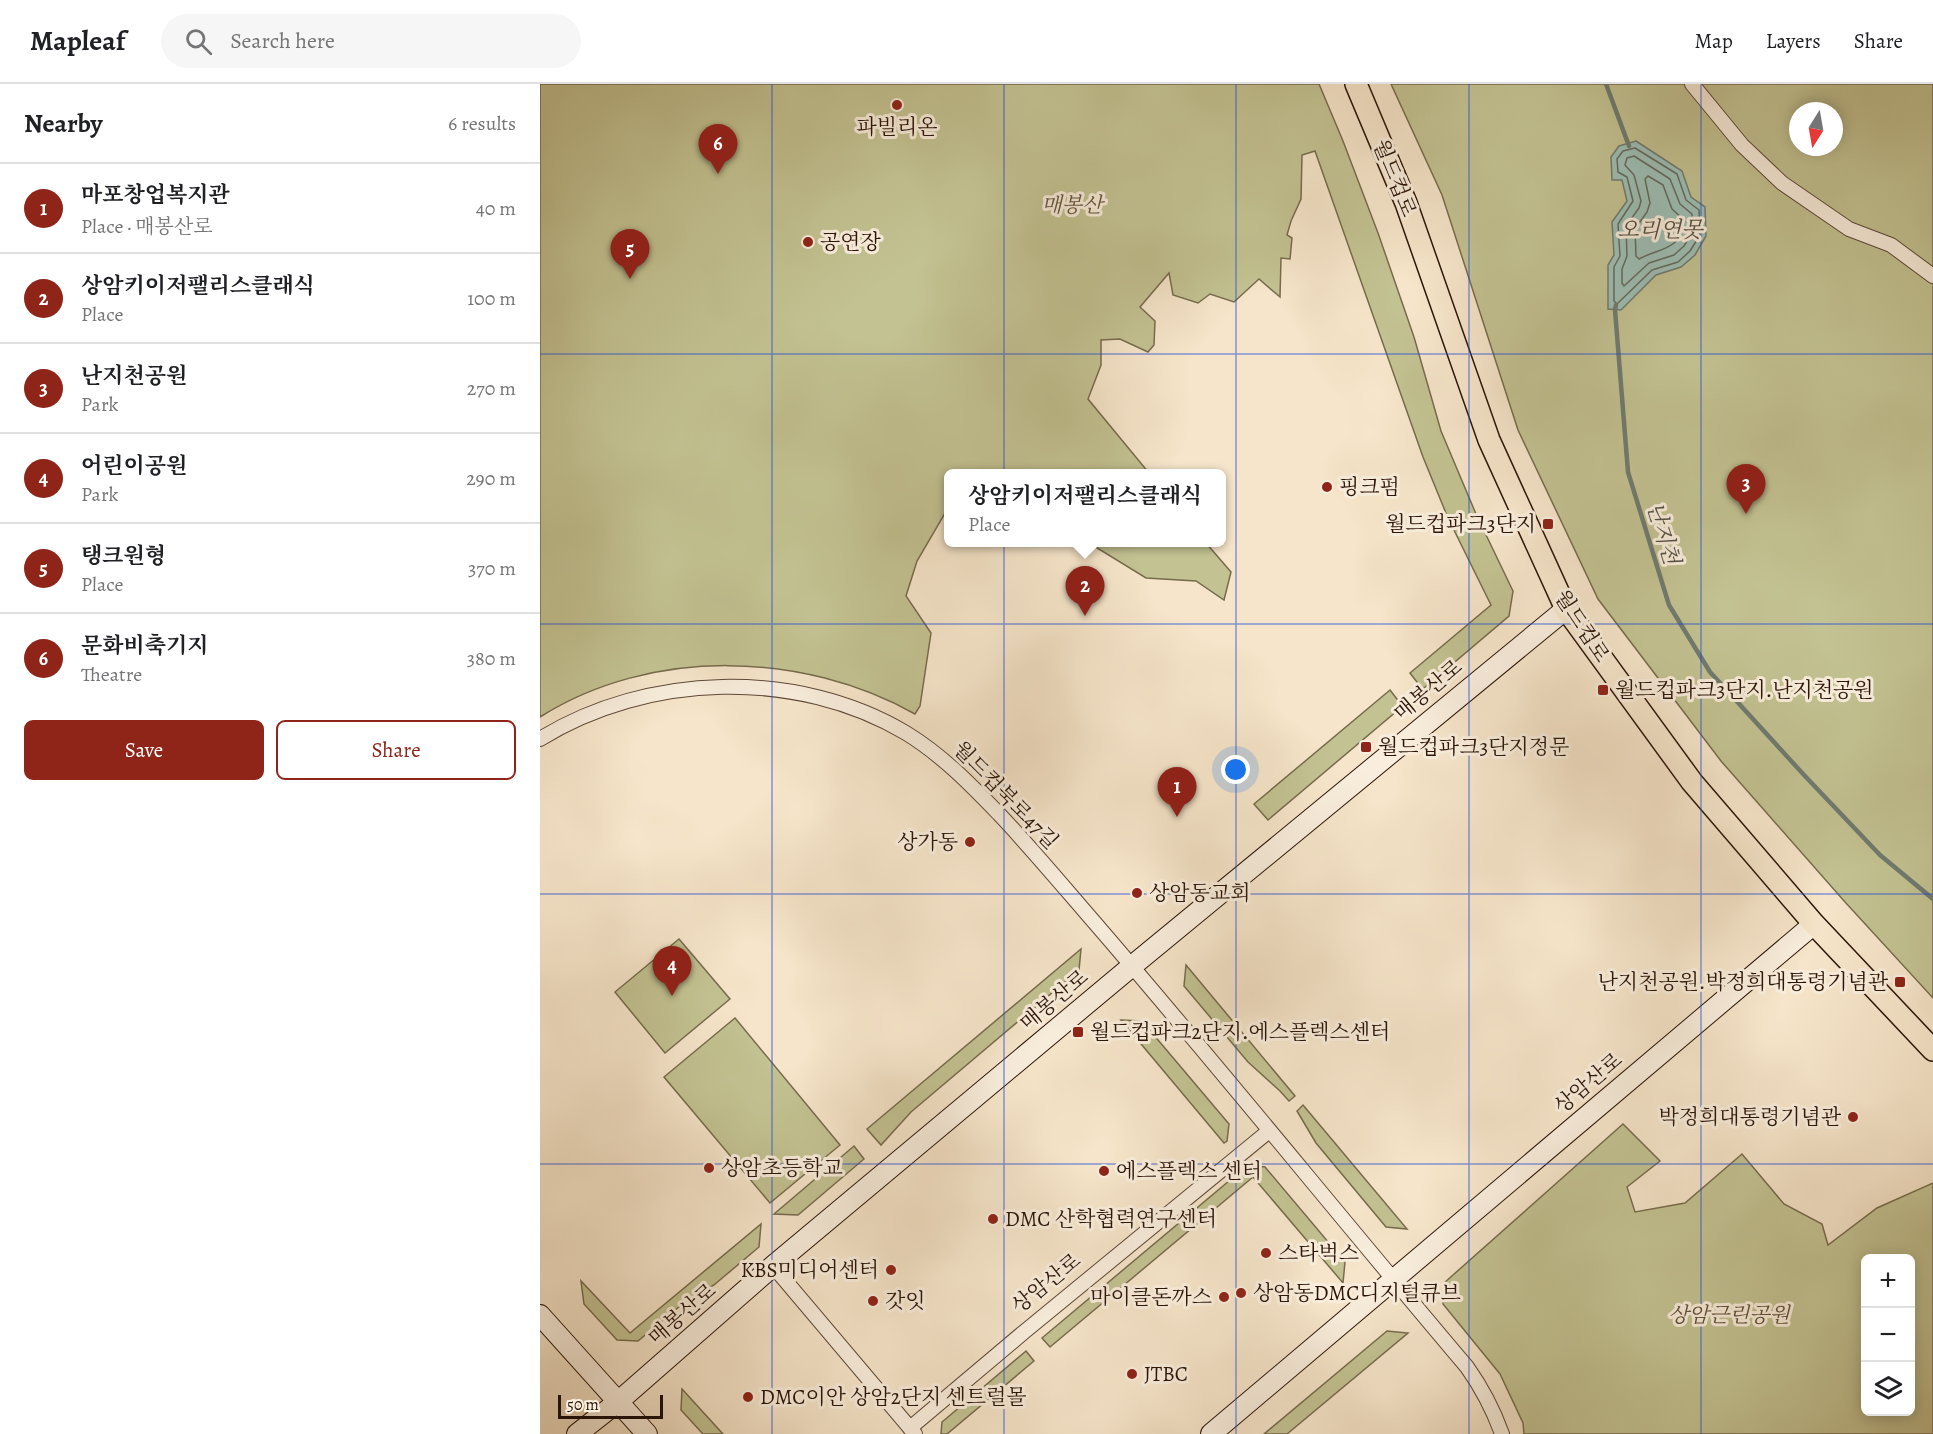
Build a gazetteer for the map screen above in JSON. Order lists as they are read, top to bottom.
{
  "streets": {
    "main road": ["월드컵로", "매봉산로", "상암산로"],
    "street": ["월드컵북로47길"]
  },
  "crossings": [
    ["월드컵로", "매봉산로"],
    ["월드컵로", "상암산로"],
    ["매봉산로", "월드컵북로47길"],
    ["매봉산로", "상암산로"]
  ],
  "water": ["오리연못", "난지천"],
  "parks": ["매봉산", "상암근린공원"],
  "places": {
    "other": [
      "파빌리온",
      "공연장",
      "핑크펌",
      "상가동",
      "상암동교회",
      "박정희대통령기념관",
      "상암초등학교",
      "에스플렉스 센터",
      "DMC 산학협력연구센터",
      "스타벅스",
      "KBS미디어센터",
      "상암동DMC디지털큐브",
      "마이클돈까스",
      "갓잇",
      "JTBC",
      "DMC이안 상암2단지 센트럴몰"
    ],
    "transit": [
      "월드컵파크3단지",
      "월드컵파크3단지.난지천공원",
      "월드컵파크3단지정문",
      "난지천공원.박정희대통령기념관",
      "월드컵파크2단지.에스플렉스센터"
    ]
  },
  "scale_bar": "50 m",
  "north": "bottom",
  "page": {
    "header": "Mapleaf",
    "search": "Search here",
    "nav": ["Map", "Layers", "Share"],
    "heading": ["Nearby", "6 results"],
    "pins": [
      "6",
      "5",
      "3",
      "2",
      "1",
      "4"
    ],
    "list": [
      {
        "mark": "1",
        "name": "마포창업복지관",
        "note": "Place · 매봉산로",
        "value": "40 m"
      },
      {
        "mark": "2",
        "name": "상암키이저팰리스클래식",
        "note": "Place",
        "value": "100 m"
      },
      {
        "mark": "3",
        "name": "난지천공원",
        "note": "Park",
        "value": "270 m"
      },
      {
        "mark": "4",
        "name": "어린이공원",
        "note": "Park",
        "value": "290 m"
      },
      {
        "mark": "5",
        "name": "탱크원형",
        "note": "Place",
        "value": "370 m"
      },
      {
        "mark": "6",
        "name": "문화비축기지",
        "note": "Theatre",
        "value": "380 m"
      }
    ],
    "popup": ["상암키이저팰리스클래식", "Place"],
    "buttons": ["Save", "Share"],
    "map_buttons": ["+", "−"],
    "scale": "50 m"
  }
}
